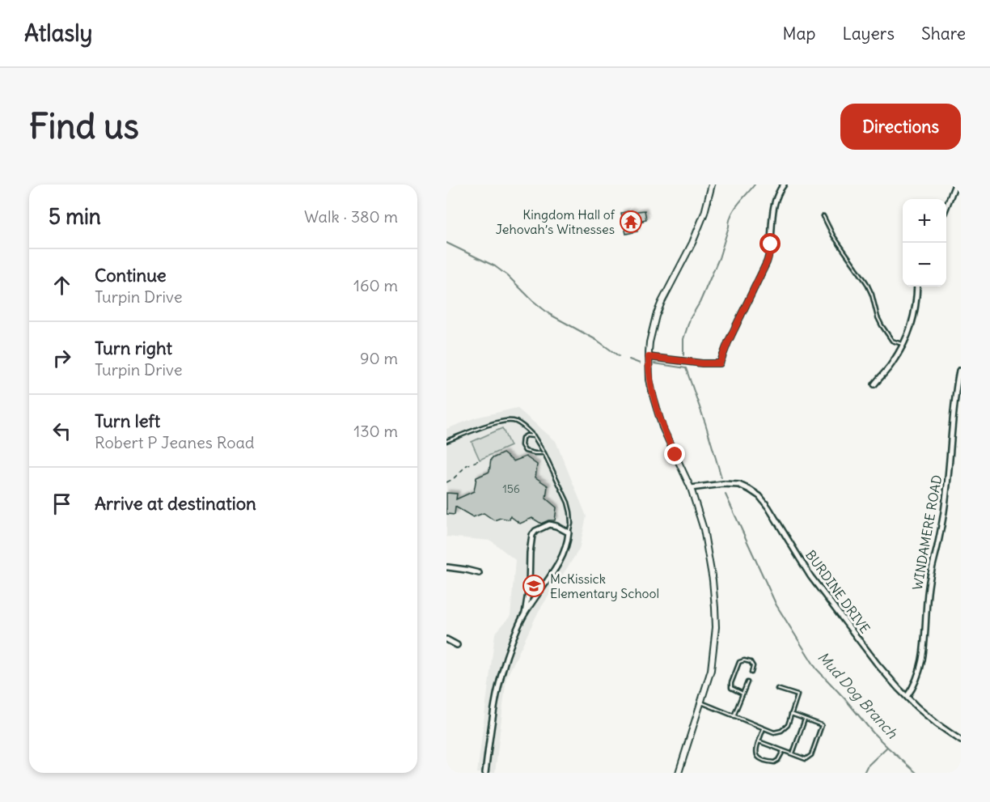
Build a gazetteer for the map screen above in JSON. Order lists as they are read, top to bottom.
{
  "streets": {
    "street": ["WINDAMERE ROAD", "BURDINE DRIVE"]
  },
  "crossings": [
    ["WINDAMERE ROAD", "BURDINE DRIVE"]
  ],
  "water": ["Mud Dog Branch"],
  "places": {
    "temple": ["Kingdom Hall of Jehovah’s Witnesses"],
    "school or university": ["McKissick Elementary School"]
  },
  "house_numbers": ["156"],
  "page": {
    "header": "Atlasly",
    "nav": ["Map", "Layers", "Share"],
    "buttons": "Directions",
    "title": "Find us",
    "heading": ["5 min", "Walk · 380 m"],
    "map_buttons": ["+", "−"],
    "list": [
      ["Continue", "Turpin Drive", "160 m"],
      ["Turn right", "Turpin Drive", "90 m"],
      ["Turn left", "Robert P Jeanes Road", "130 m"],
      "Arrive at destination"
    ]
  }
}
